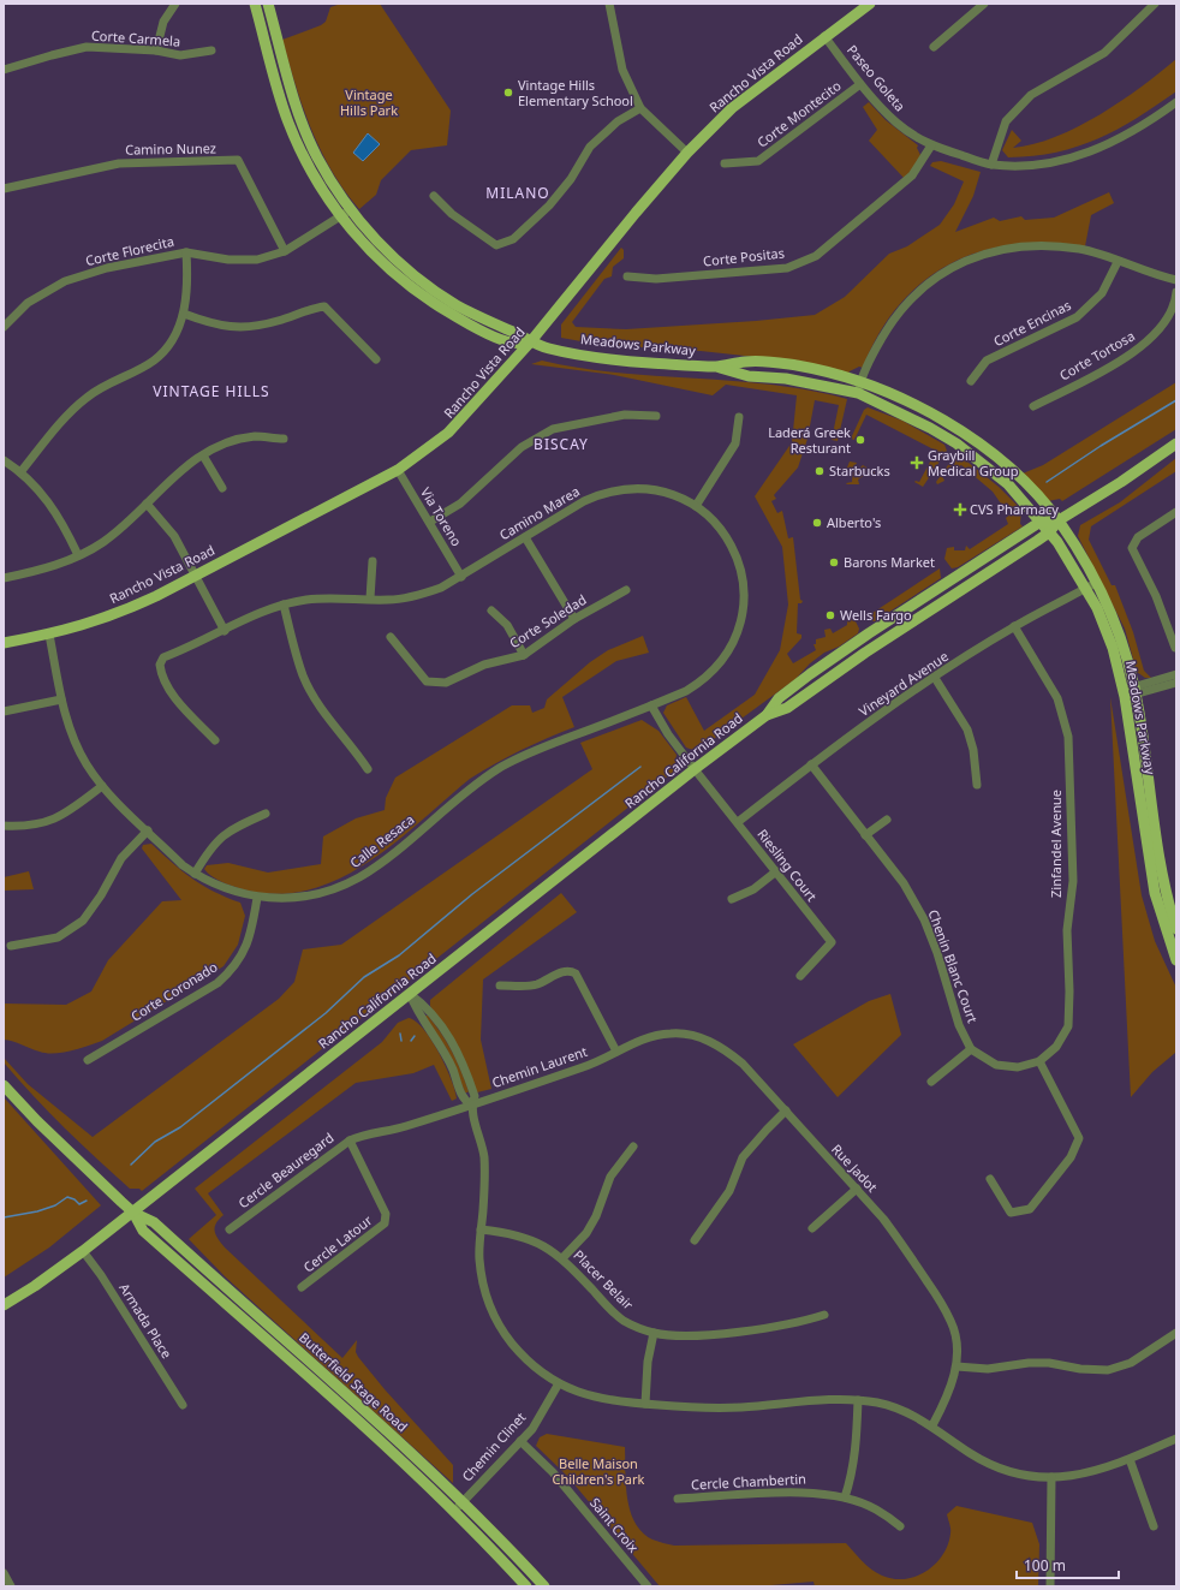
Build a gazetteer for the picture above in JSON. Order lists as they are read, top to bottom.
{
  "streets": {
    "main road": [
      "Rancho Vista Road",
      "Meadows Parkway",
      "Rancho California Road",
      "Butterfield Stage Road"
    ],
    "street": [
      "Corte Carmela",
      "Paseo Goleta",
      "Corte Montecito",
      "Camino Nunez",
      "Corte Florecita",
      "Corte Positas",
      "Corte Encinas",
      "Corte Tortosa",
      "Camino Marea",
      "Via Toreno",
      "Corte Soledad",
      "Vineyard Avenue",
      "Calle Resaca",
      "Zinfandel Avenue",
      "Riesling Court",
      "Chenin Blanc Court",
      "Corte Coronado",
      "Chemin Laurent",
      "Rue Jadot",
      "Cercle Beauregard",
      "Cercle Latour",
      "Placer Belair",
      "Armada Place",
      "Chemin Clinet",
      "Cercle Chambertin",
      "Saint Croix"
    ]
  },
  "crossings": [
    ["Rancho Vista Road", "Paseo Goleta"],
    ["Rancho Vista Road", "Meadows Parkway"],
    ["Rancho Vista Road", "Via Toreno"],
    ["Rancho Vista Road", "Calle Resaca"],
    ["Paseo Goleta", "Corte Montecito"],
    ["Paseo Goleta", "Corte Positas"],
    ["Camino Nunez", "Corte Florecita"],
    ["Corte Florecita", "Meadows Parkway"],
    ["Meadows Parkway", "Vineyard Avenue"],
    ["Meadows Parkway", "Rancho California Road"],
    ["Camino Marea", "Via Toreno"],
    ["Camino Marea", "Calle Resaca"],
    ["Camino Marea", "Riesling Court"],
    ["Vineyard Avenue", "Zinfandel Avenue"],
    ["Vineyard Avenue", "Riesling Court"],
    ["Vineyard Avenue", "Chenin Blanc Court"],
    ["Rancho California Road", "Riesling Court"],
    ["Rancho California Road", "Armada Place"],
    ["Rancho California Road", "Butterfield Stage Road"],
    ["Calle Resaca", "Riesling Court"],
    ["Calle Resaca", "Corte Coronado"],
    ["Chemin Laurent", "Rue Jadot"],
    ["Chemin Laurent", "Cercle Beauregard"],
    ["Cercle Beauregard", "Cercle Latour"],
    ["Butterfield Stage Road", "Chemin Clinet"],
    ["Chemin Clinet", "Saint Croix"]
  ],
  "districts": ["MILANO", "VINTAGE HILLS", "BISCAY"],
  "parks": ["Vintage Hills Park", "Belle Maison Children's Park"],
  "places": {
    "other": [
      "Vintage Hills Elementary School",
      "Laderá Greek Resturant",
      "Starbucks",
      "Alberto's",
      "Barons Market",
      "Wells Fargo"
    ],
    "health": ["Graybill Medical Group", "CVS Pharmacy"]
  },
  "scale_bar": "100 m"
}
